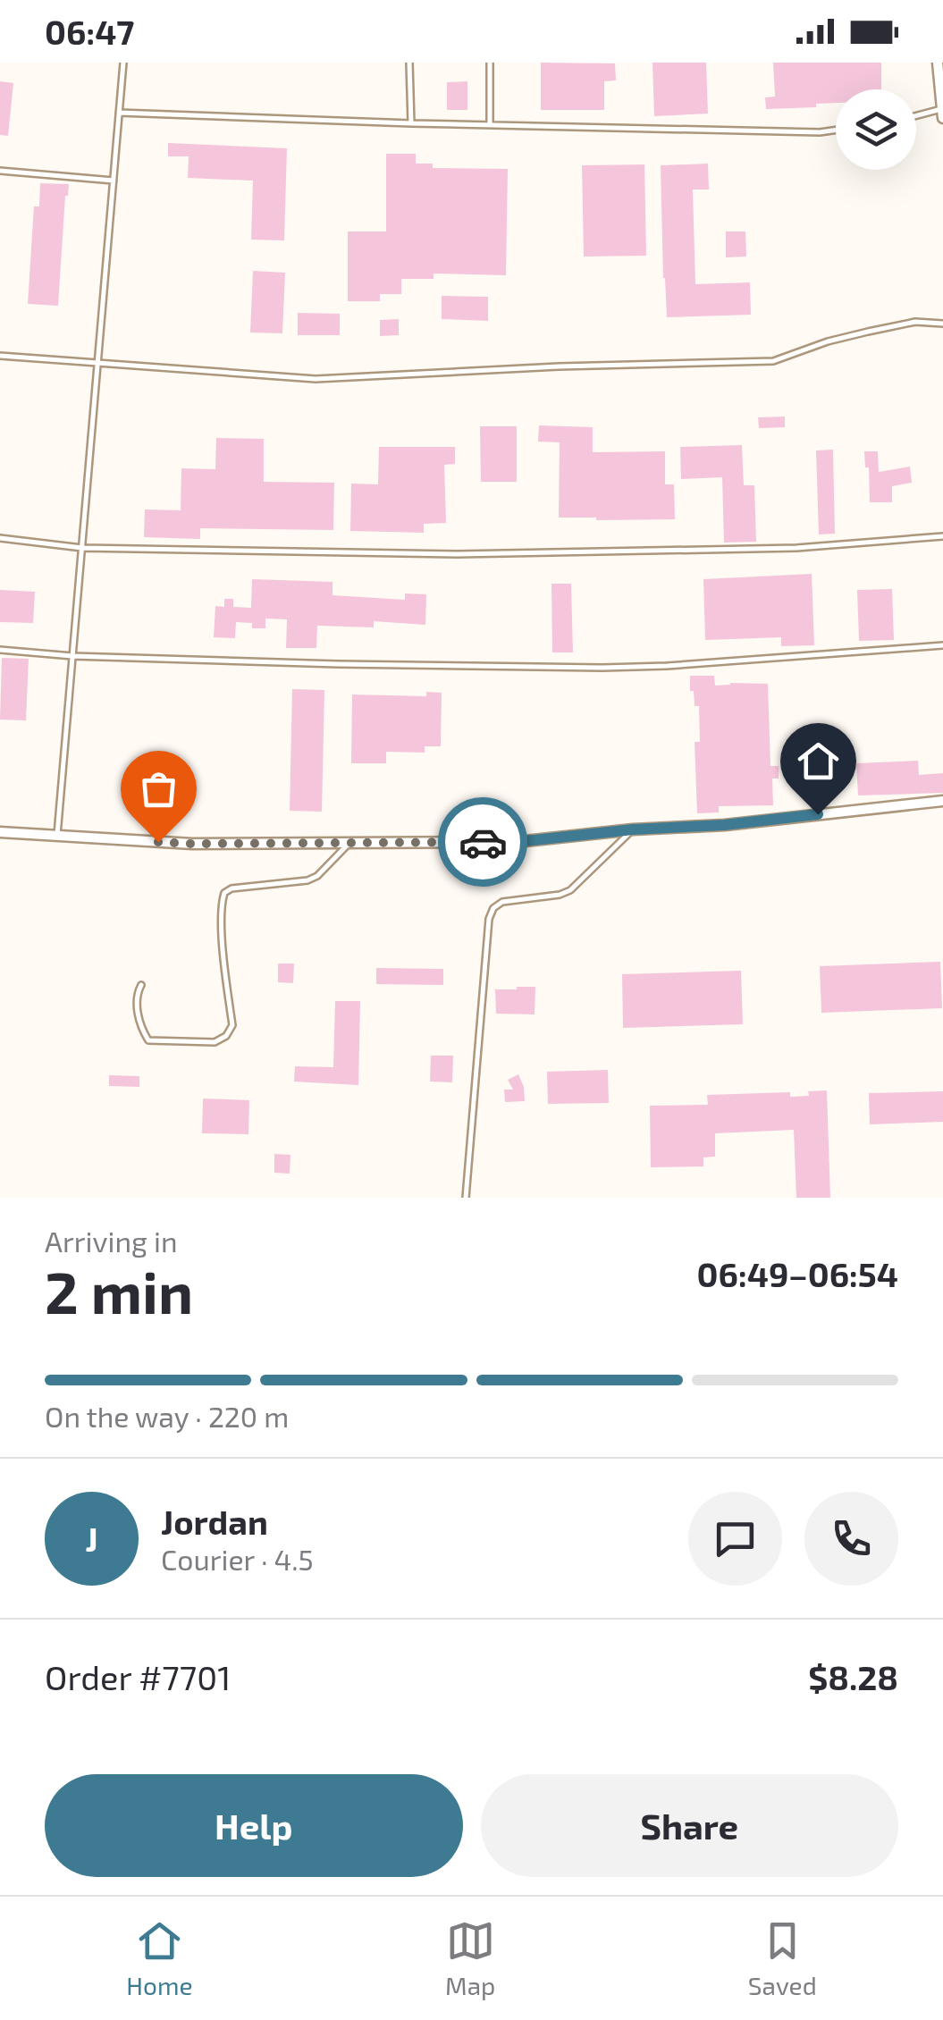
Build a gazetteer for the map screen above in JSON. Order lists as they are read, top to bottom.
{
  "page": {
    "status": "06:47",
    "heading": ["2 min", "Arriving in", "06:49–06:54"],
    "panel": [
      "Jordan",
      "Courier · 4.5",
      "Order #7701",
      "$8.28"
    ],
    "bar": "On the way · 220 m",
    "round": "J",
    "buttons": ["Help", "Share"],
    "tabs": ["Home", "Map", "Saved"]
  }
}
